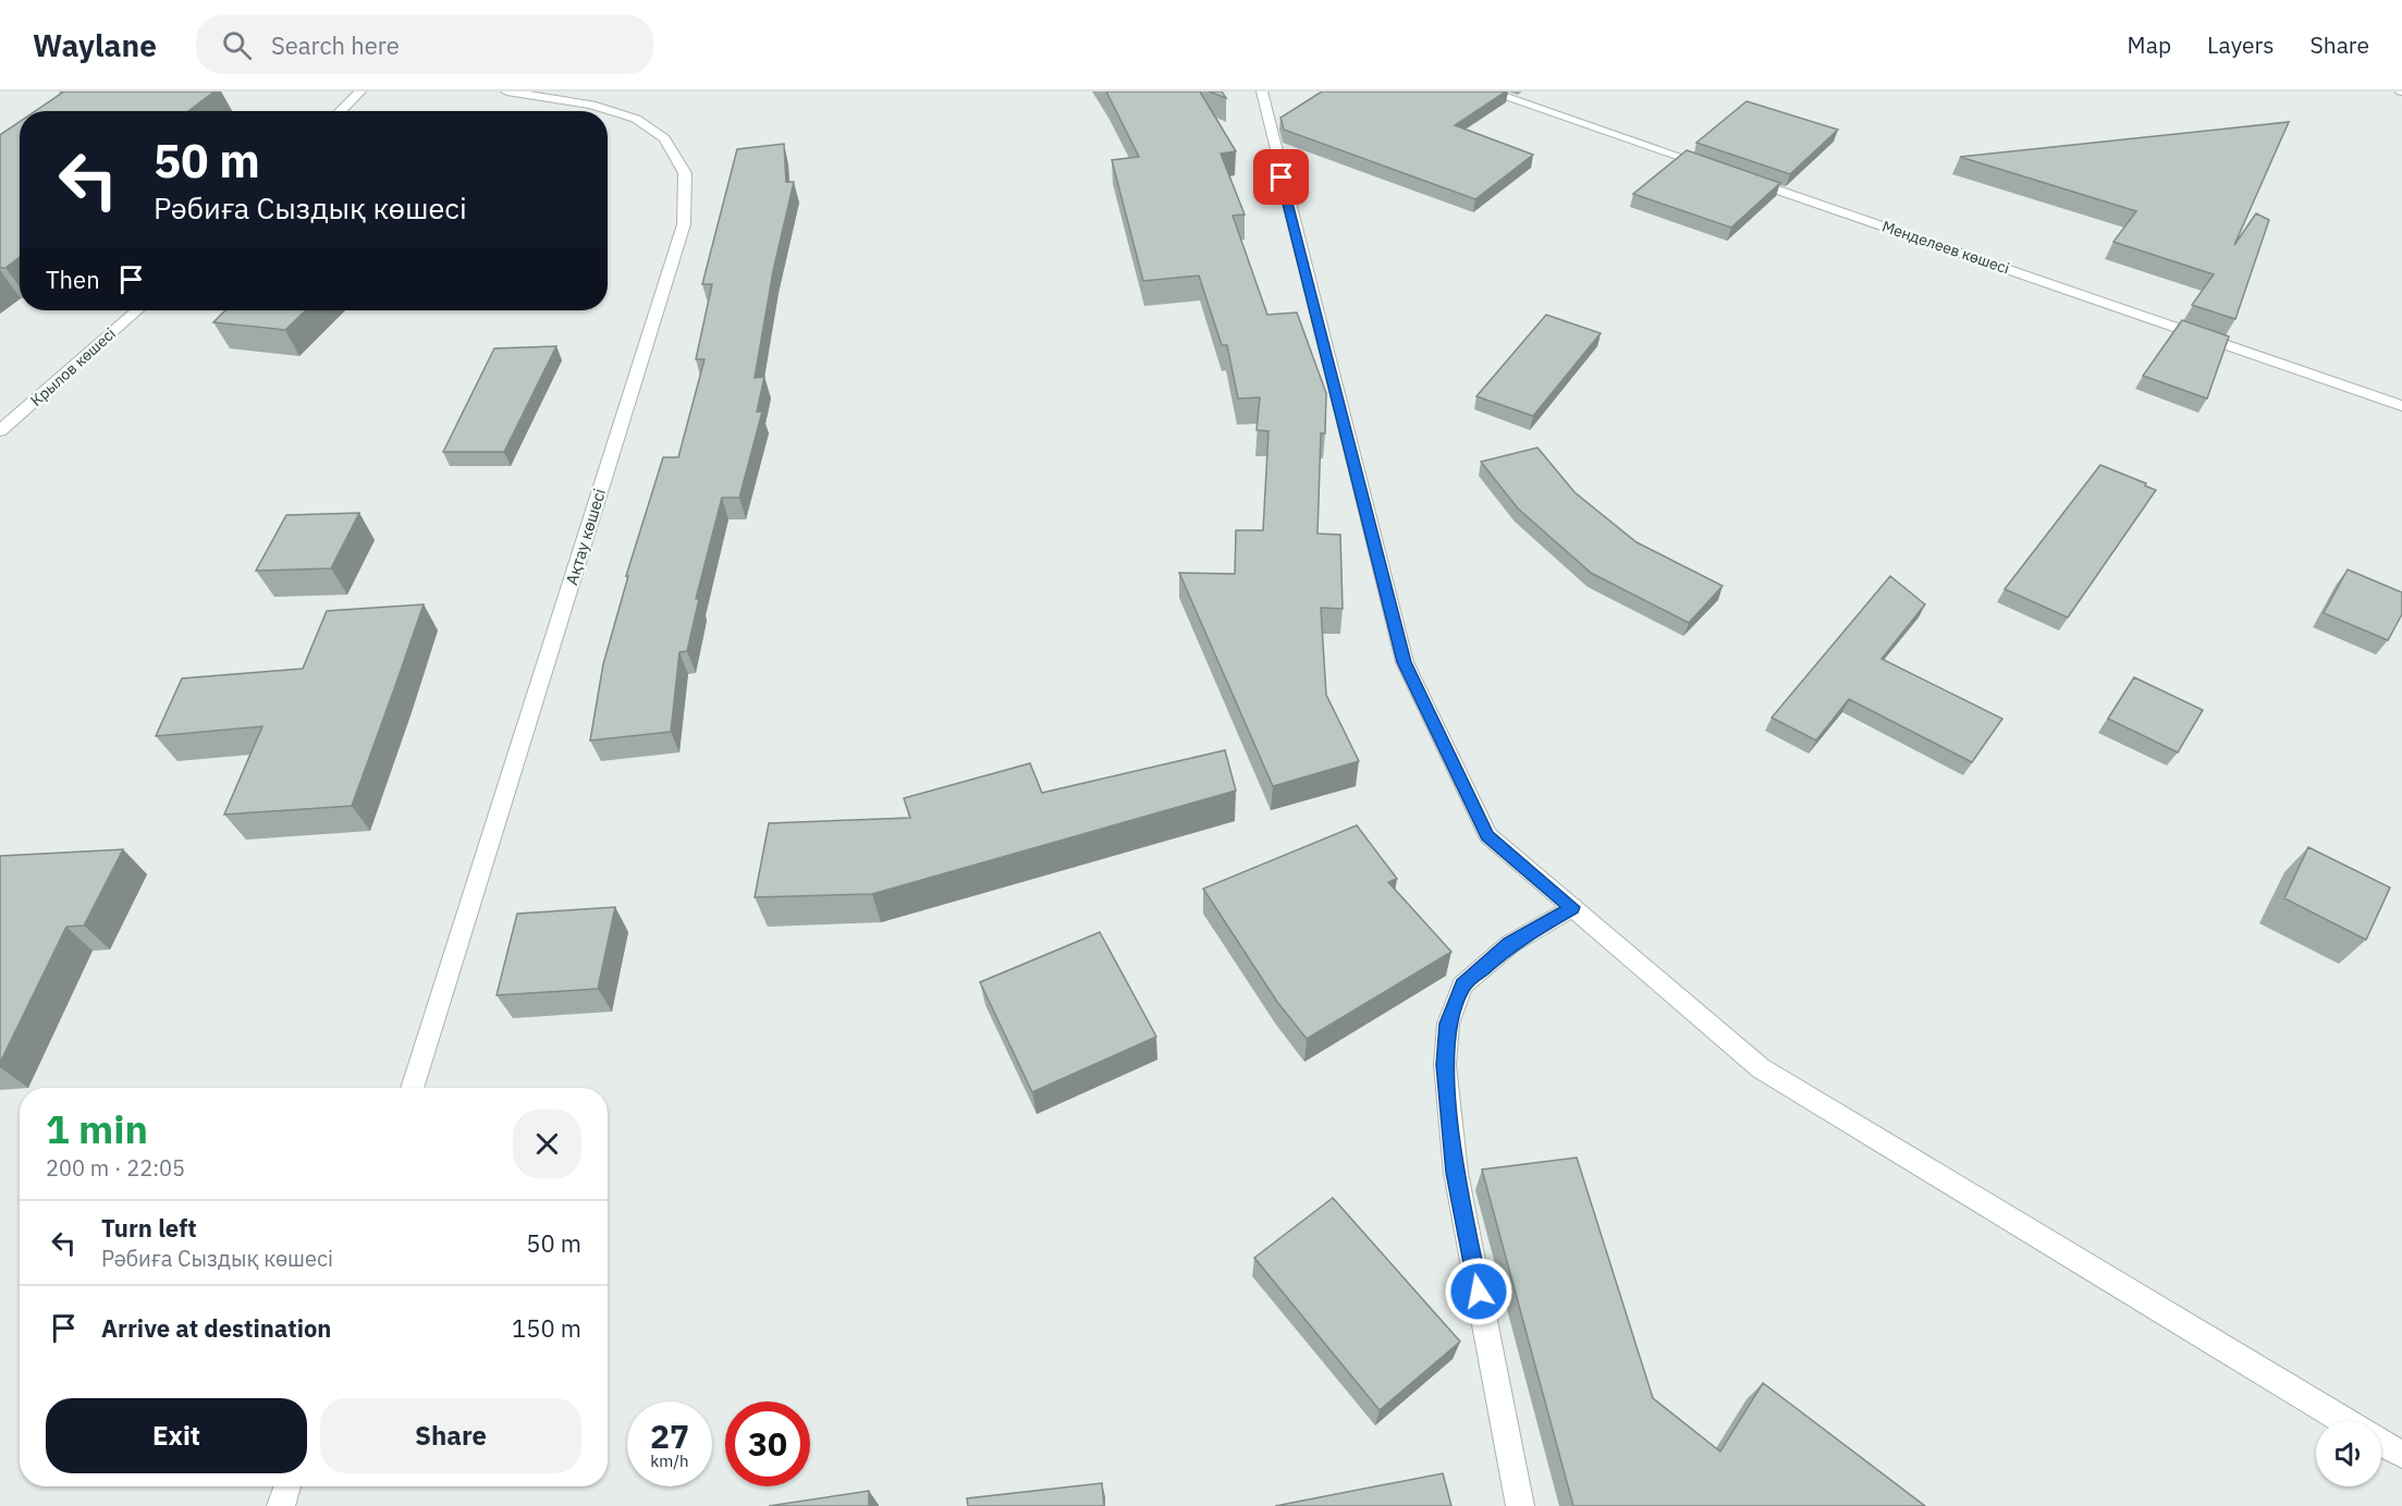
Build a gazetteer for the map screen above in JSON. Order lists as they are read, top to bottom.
{
  "streets": {
    "street": ["Менделеев көшесі", "Крылов көшесі", "Ақтау көшесі"]
  },
  "page": {
    "header": "Waylane",
    "search": "Search here",
    "nav": ["Map", "Layers", "Share"],
    "turn": ["50 m", "Рәбиға Сыздық көшесі"],
    "then": "Then",
    "heading": ["1 min", "200 m · 22:05"],
    "list": [
      {
        "name": "Turn left",
        "note": "Рәбиға Сыздық көшесі",
        "value": "50 m"
      },
      {
        "name": "Arrive at destination",
        "value": "150 m"
      }
    ],
    "buttons": ["Exit", "Share"],
    "speed": "27 km/h",
    "limit": "30"
  }
}
